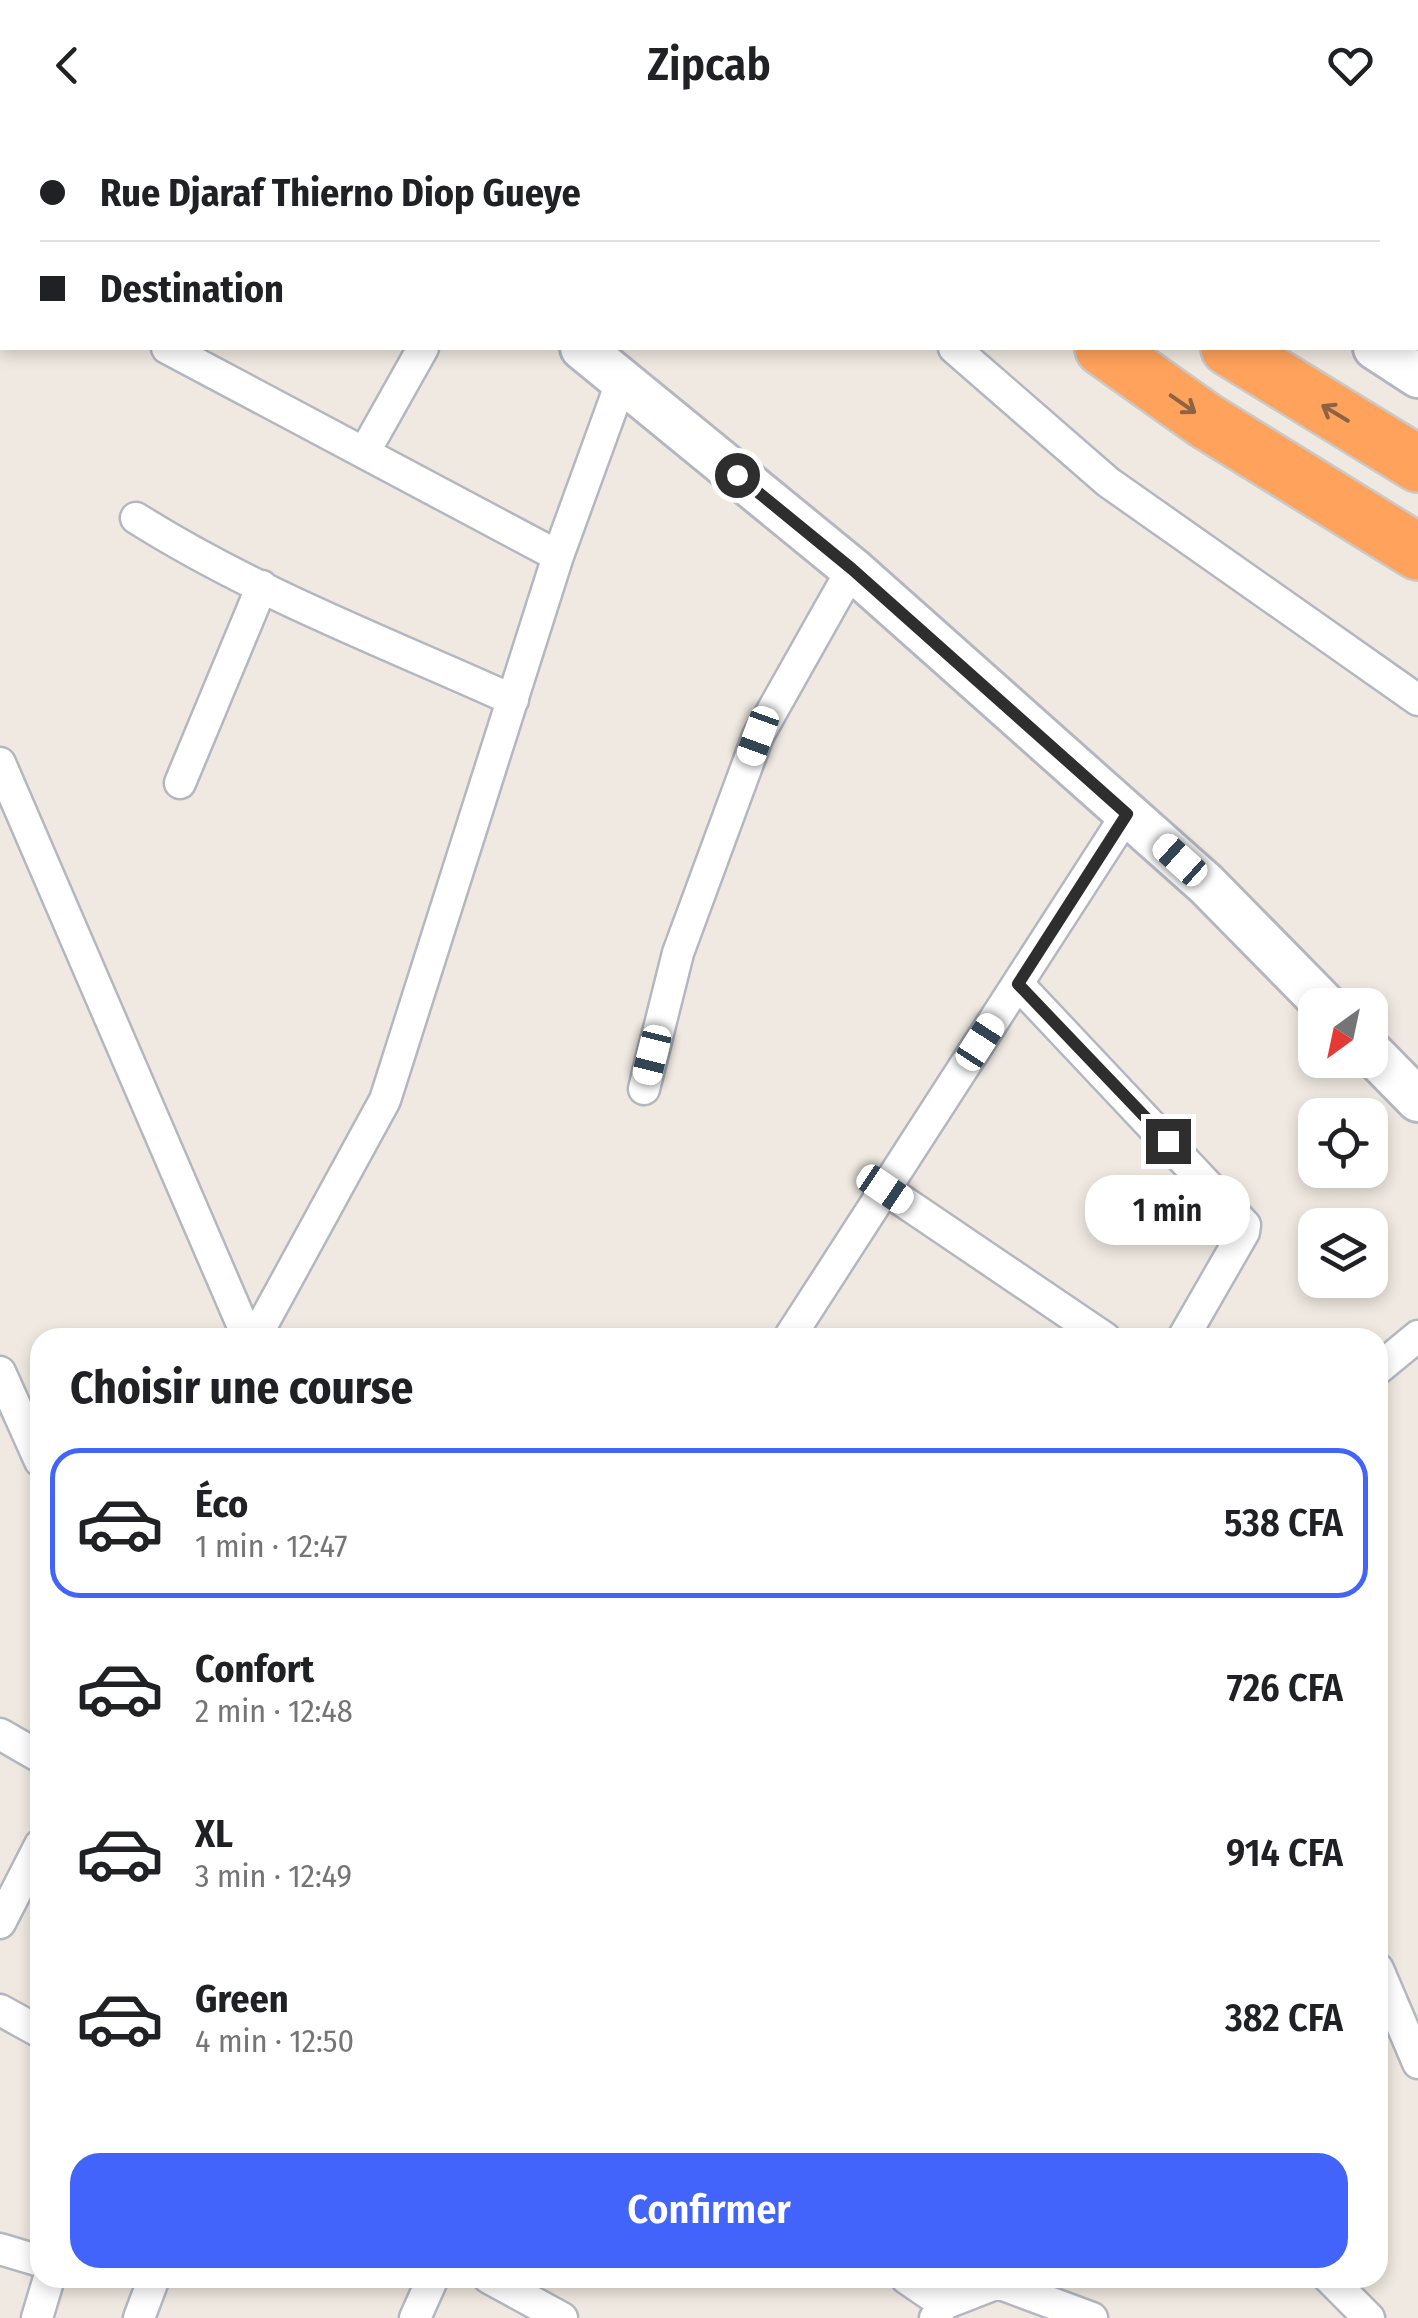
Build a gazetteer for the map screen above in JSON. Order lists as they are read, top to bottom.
{
  "north": "bottom left",
  "page": {
    "header": "Zipcab",
    "banner": ["Rue Djaraf Thierno Diop Gueye", "Destination"],
    "bubble": "1 min",
    "heading": "Choisir une course",
    "list": [
      {
        "name": "Éco",
        "note": "1 min · 12:47",
        "value": "538 CFA"
      },
      {
        "name": "Confort",
        "note": "2 min · 12:48",
        "value": "726 CFA"
      },
      {
        "name": "XL",
        "note": "3 min · 12:49",
        "value": "914 CFA"
      },
      {
        "name": "Green",
        "note": "4 min · 12:50",
        "value": "382 CFA"
      }
    ],
    "buttons": "Confirmer"
  }
}
